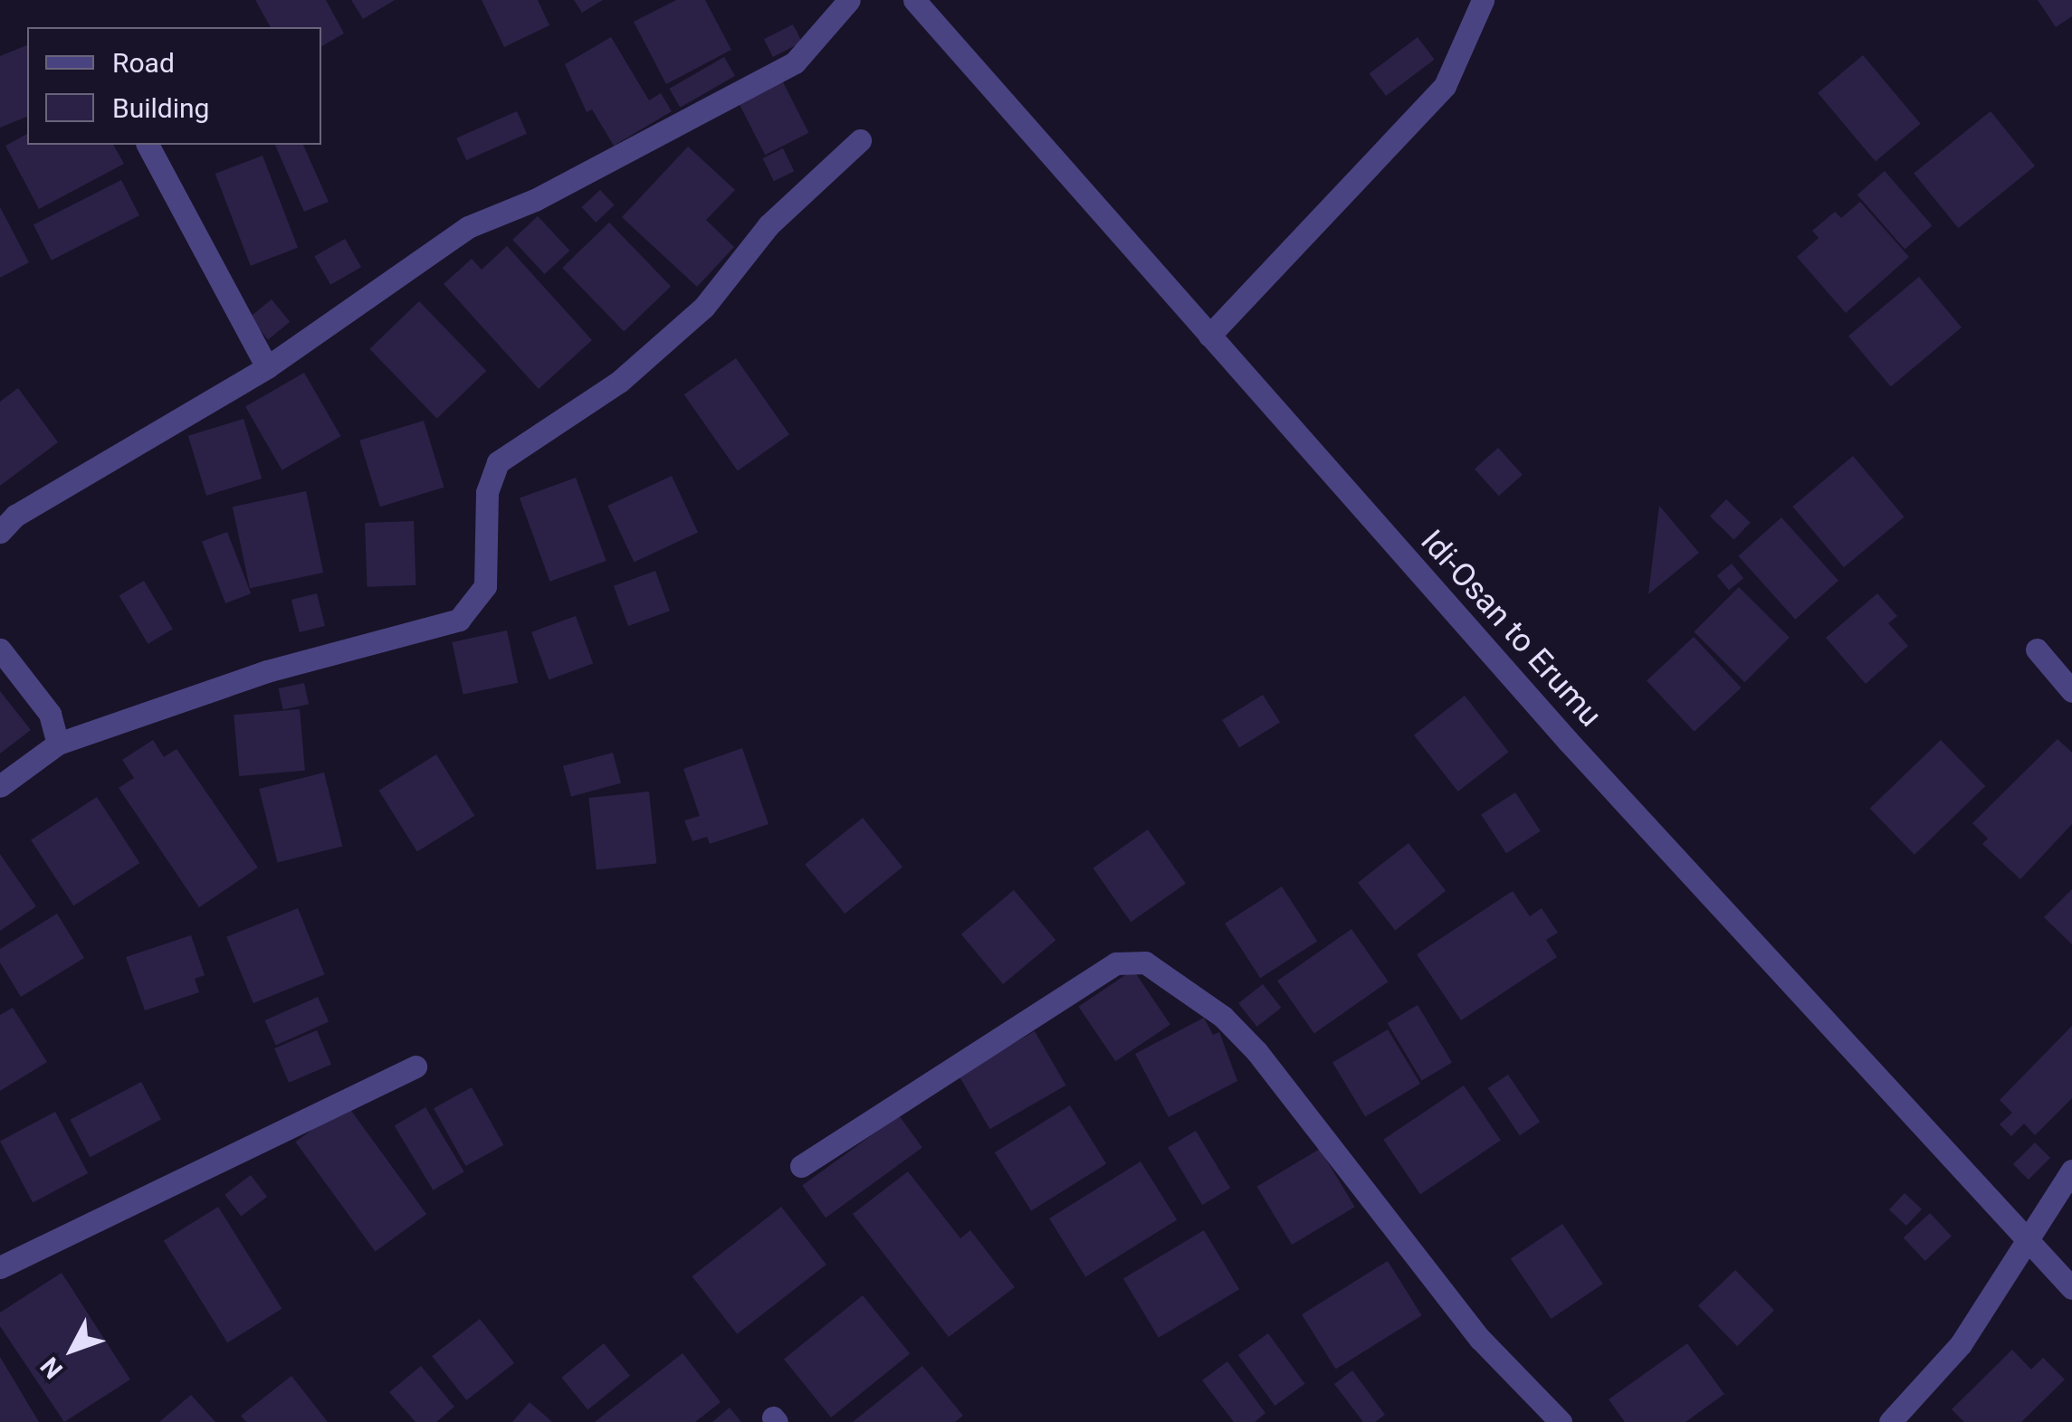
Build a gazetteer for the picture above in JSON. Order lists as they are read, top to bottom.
{
  "streets": {
    "street": ["Idi-Osan to Erumu"]
  },
  "legend": ["Road", "Building"],
  "north": "bottom left"
}
